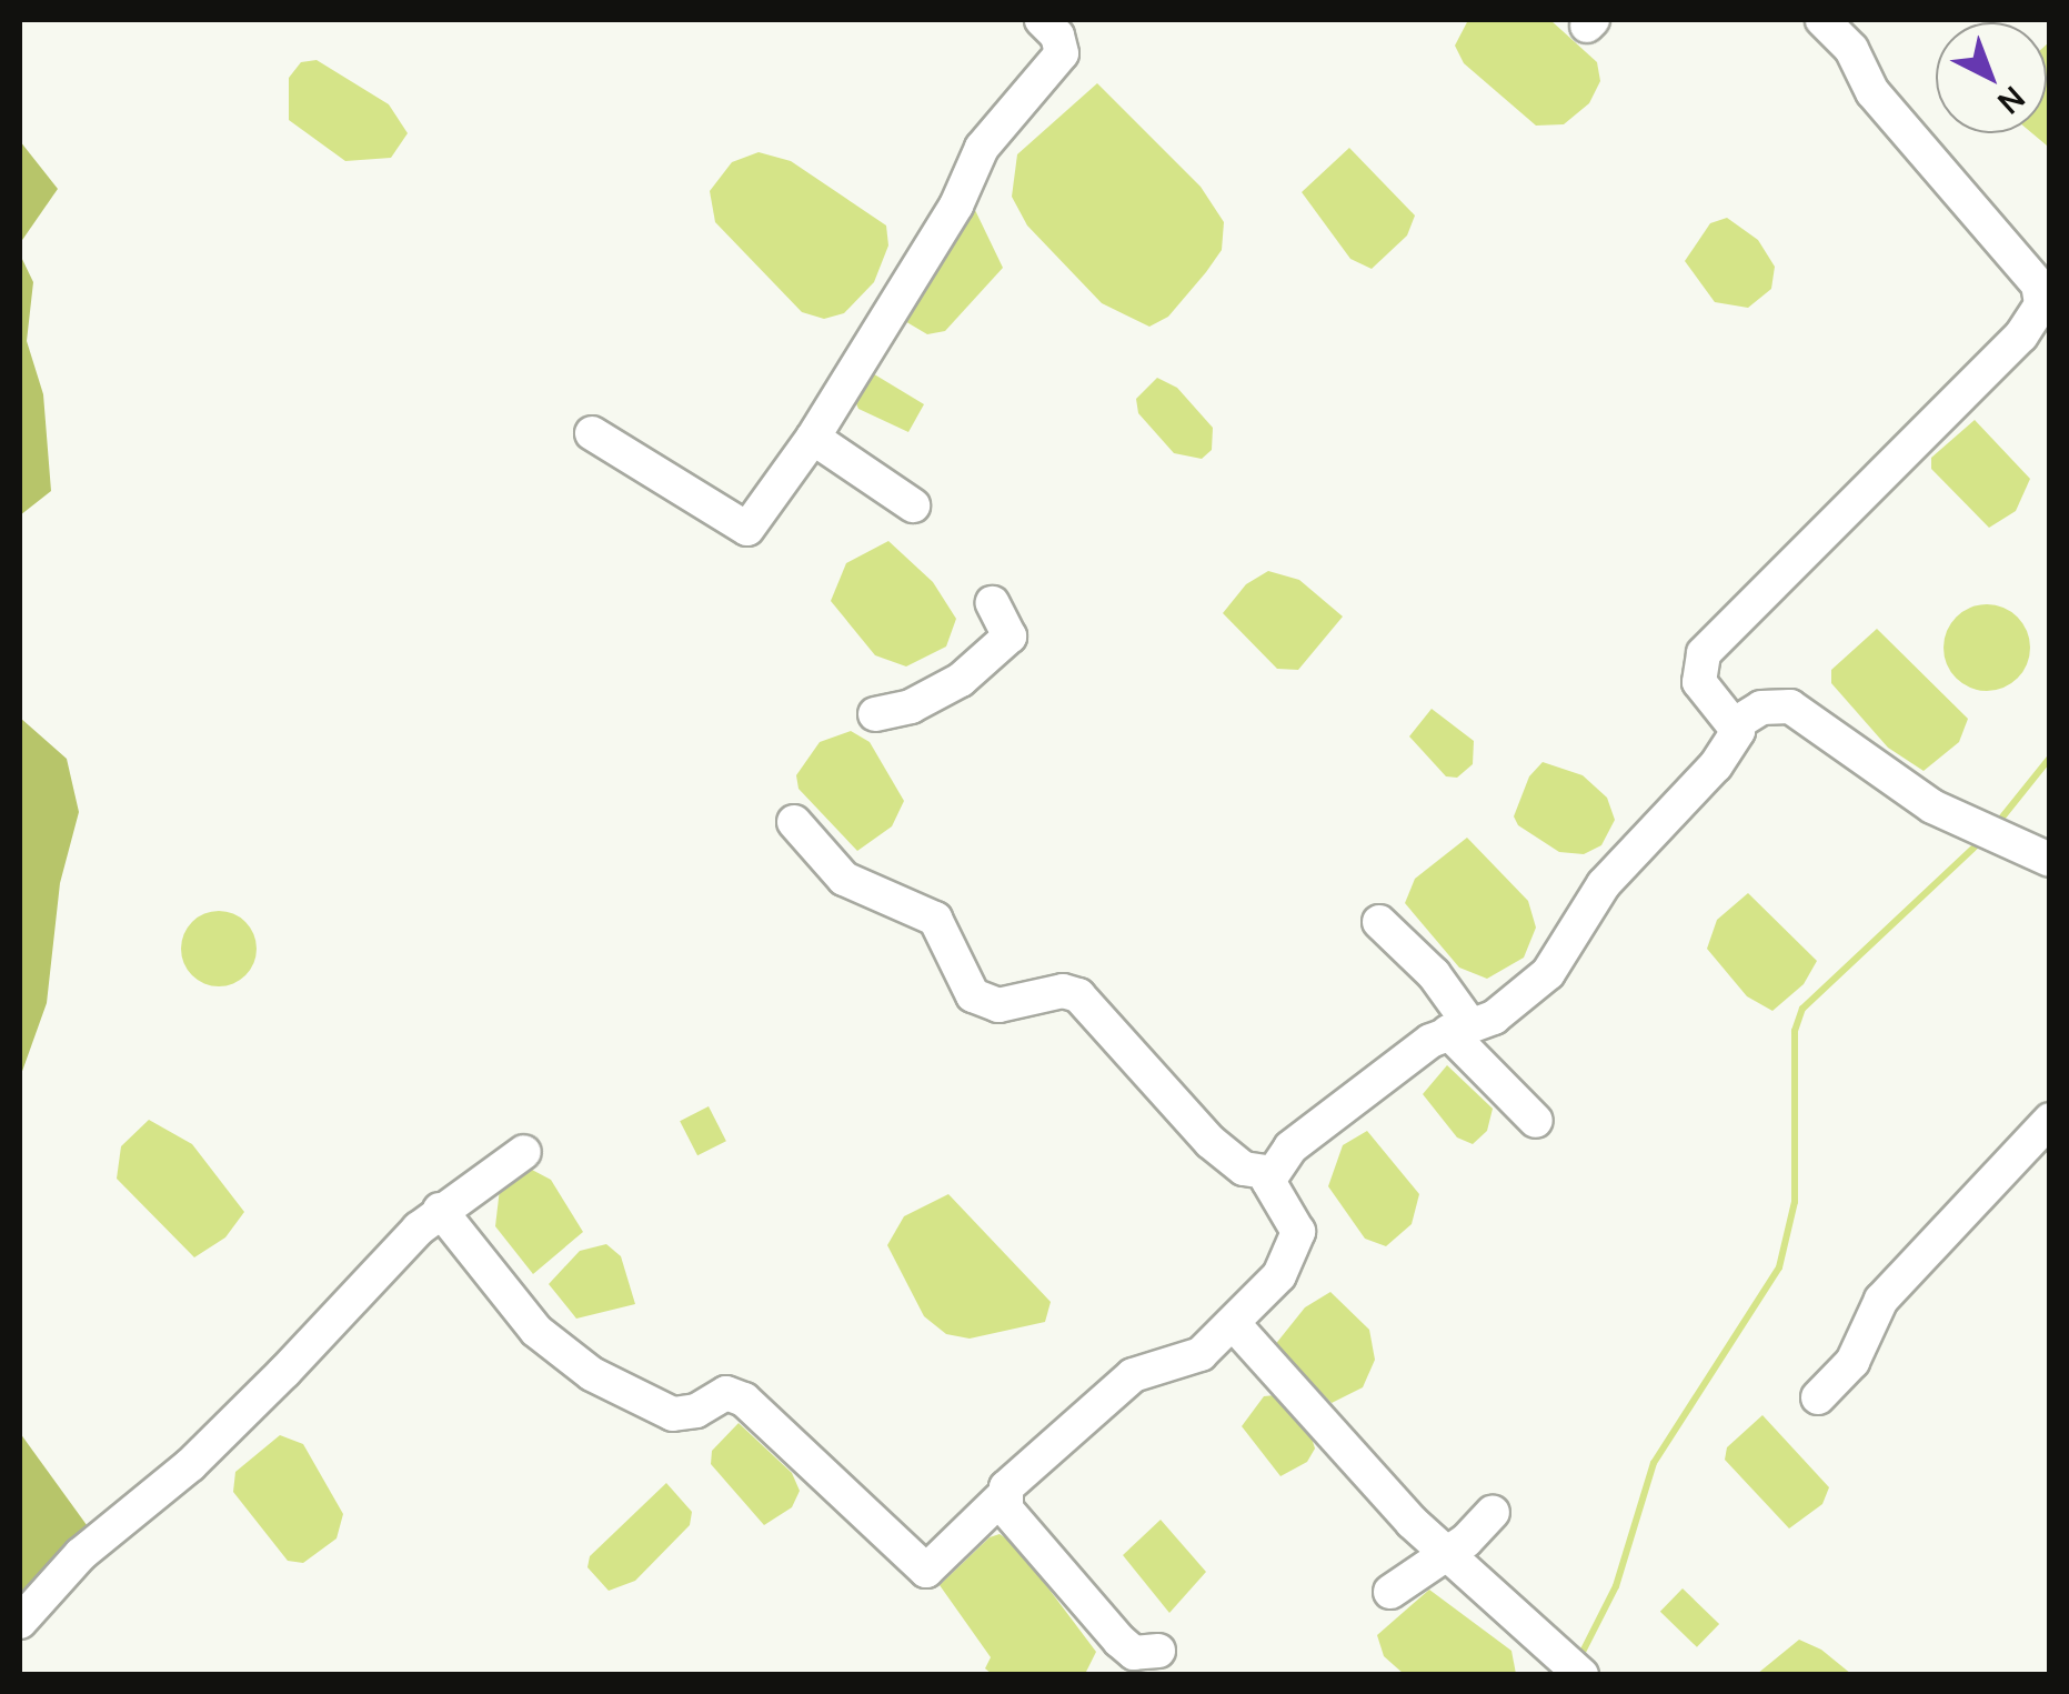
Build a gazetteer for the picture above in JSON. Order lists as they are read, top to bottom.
{
  "north": "bottom right"
}
